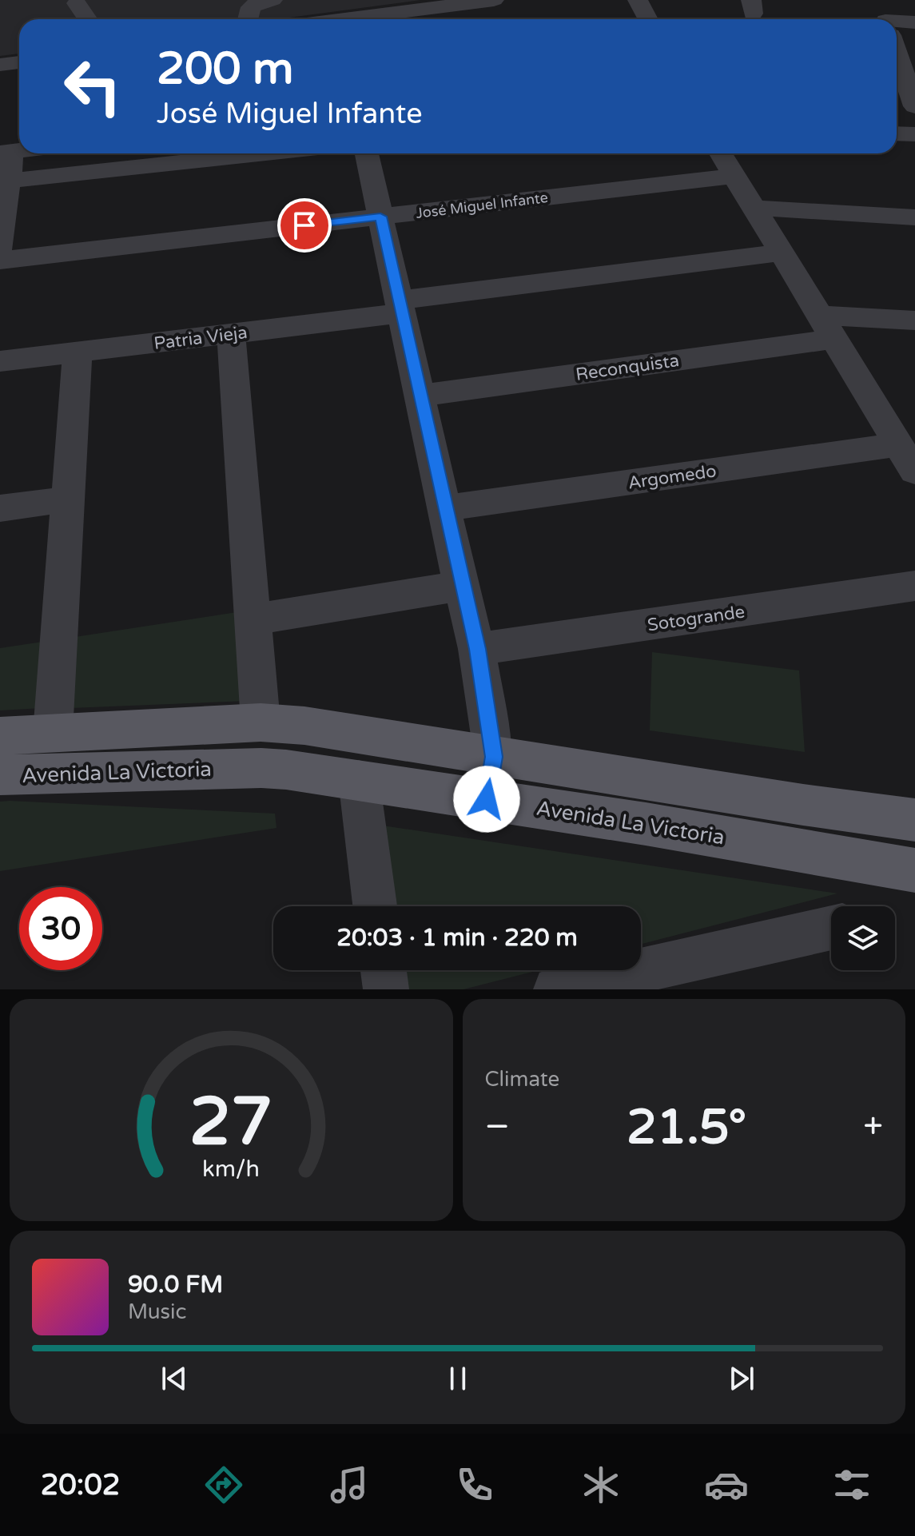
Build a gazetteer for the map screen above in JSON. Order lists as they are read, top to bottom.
{
  "streets": {
    "main road": ["Avenida La Victoria"],
    "street": [
      "José Miguel Infante",
      "Patria Vieja",
      "Reconquista",
      "Argomedo",
      "Sotogrande"
    ]
  },
  "page": {
    "turn": ["200 m", "José Miguel Infante"],
    "limit": "30",
    "trip": "20:03 · 1 min · 220 m",
    "tile": "Climate",
    "heat": ["−", "21.5°", "+"],
    "song": ["90.0 FM", "Music"],
    "tabs": "20:02",
    "gauge": ["27", "km/h"]
  }
}
